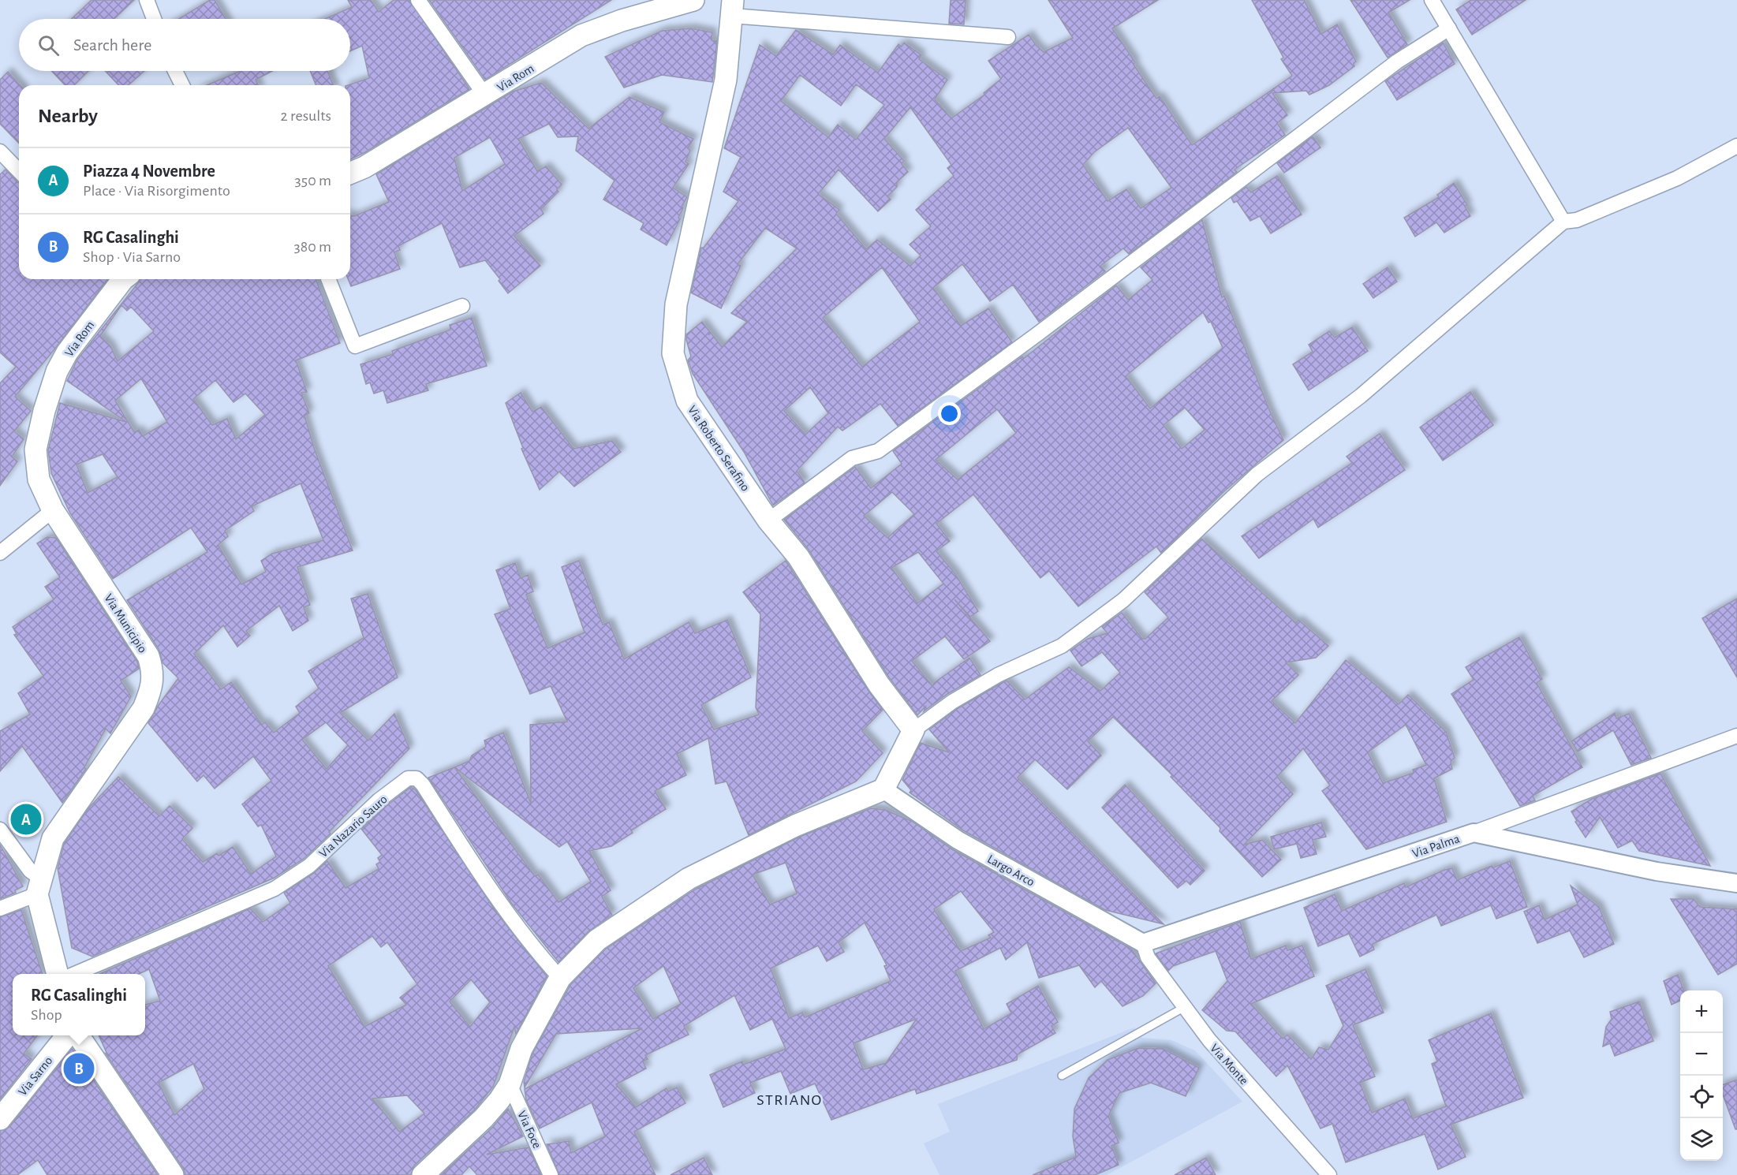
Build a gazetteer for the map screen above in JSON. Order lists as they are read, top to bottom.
{
  "streets": {
    "main road": [
      "Via Rom",
      "Via Roberto Serafino",
      "Via Municipio",
      "Via Sarno"
    ],
    "street": [
      "Via Nazario Sauro",
      "Via Palma",
      "Largo Arco",
      "Via Monte",
      "Via Foce"
    ]
  },
  "crossings": [
    ["Via Rom", "Via Municipio"],
    ["Via Palma", "Largo Arco"],
    ["Via Palma", "Via Monte"],
    ["Largo Arco", "Via Monte"]
  ],
  "districts": ["STRIANO"],
  "page": {
    "search": "Search here",
    "heading": ["Nearby", "2 results"],
    "list": [
      {
        "mark": "A",
        "name": "Piazza 4 Novembre",
        "note": "Place · Via Risorgimento",
        "value": "350 m"
      },
      {
        "mark": "B",
        "name": "RG Casalinghi",
        "note": "Shop · Via Sarno",
        "value": "380 m"
      }
    ],
    "pins": ["A", "B"],
    "popup": ["RG Casalinghi", "Shop"],
    "map_buttons": ["+", "−"]
  }
}
